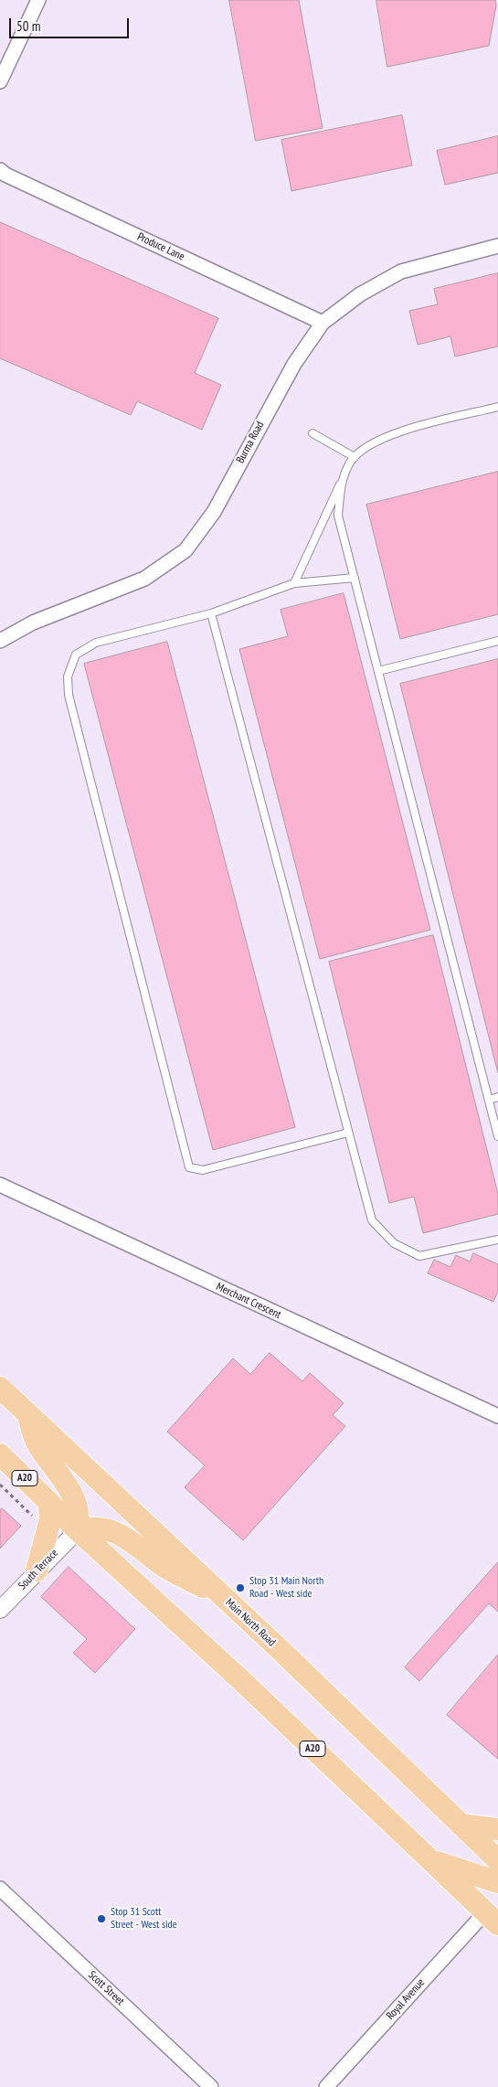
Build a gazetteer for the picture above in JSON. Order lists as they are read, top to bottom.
{
  "streets": {
    "highway": ["A20", "Main North Road"],
    "street": [
      "Produce Lane",
      "Burma Road",
      "Merchant Crescent",
      "South Terrace",
      "Scott Street",
      "Royal Avenue"
    ]
  },
  "crossings": [
    ["Produce Lane", "Burma Road"],
    ["A20", "South Terrace"],
    ["A20", "Royal Avenue"]
  ],
  "places": ["Stop 31 Main North Road - West side", "Stop 31 Scott Street - West side"],
  "scale_bar": "50 m"
}
